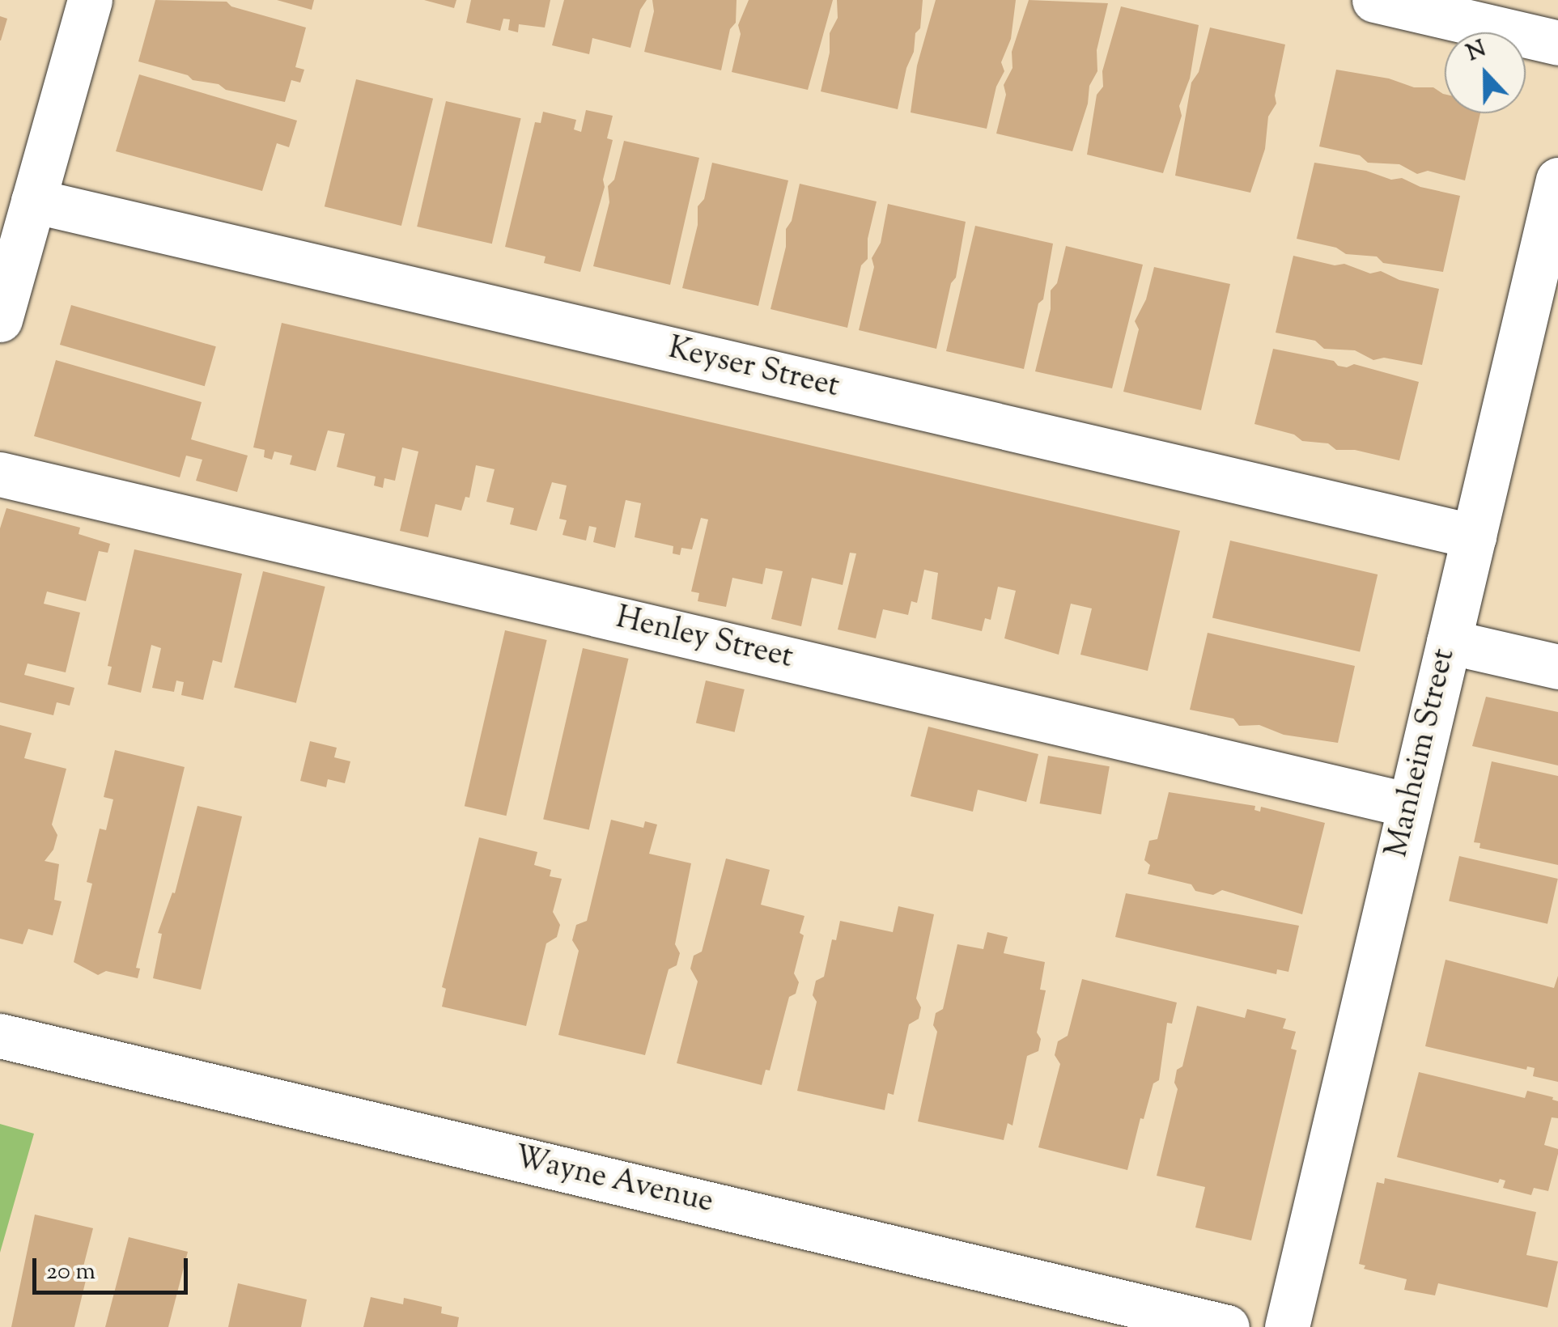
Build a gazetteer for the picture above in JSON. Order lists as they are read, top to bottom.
{
  "streets": {
    "street": [
      "Keyser Street",
      "Henley Street",
      "Manheim Street",
      "Wayne Avenue"
    ]
  },
  "crossings": [
    ["Keyser Street", "Manheim Street"],
    ["Henley Street", "Manheim Street"]
  ],
  "scale_bar": "20 m",
  "north": "top"
}
